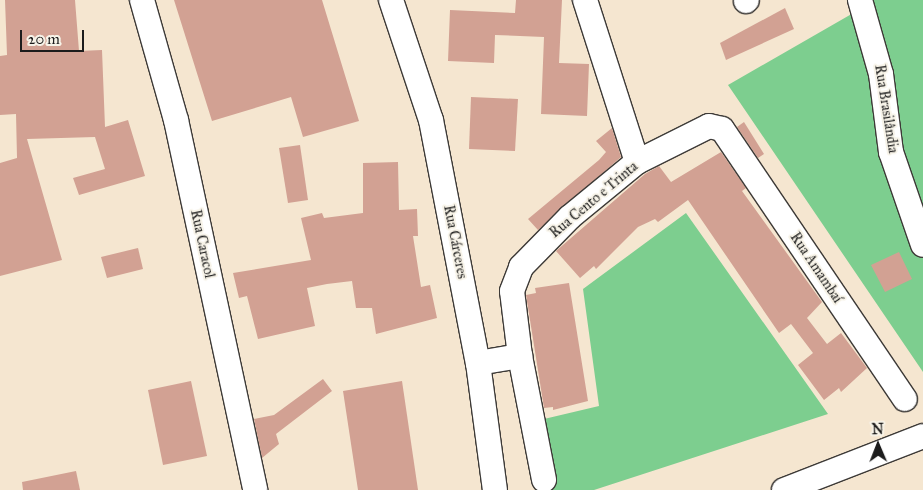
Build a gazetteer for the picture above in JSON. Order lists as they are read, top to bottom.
{
  "streets": {
    "street": [
      "Rua Brasilândia",
      "Rua Cento e Trinta",
      "Rua Cárceres",
      "Rua Caracol",
      "Rua Amambaí"
    ]
  },
  "crossings": [
    ["Rua Cento e Trinta", "Rua Amambaí"]
  ],
  "scale_bar": "20 m",
  "north": "top"
}
